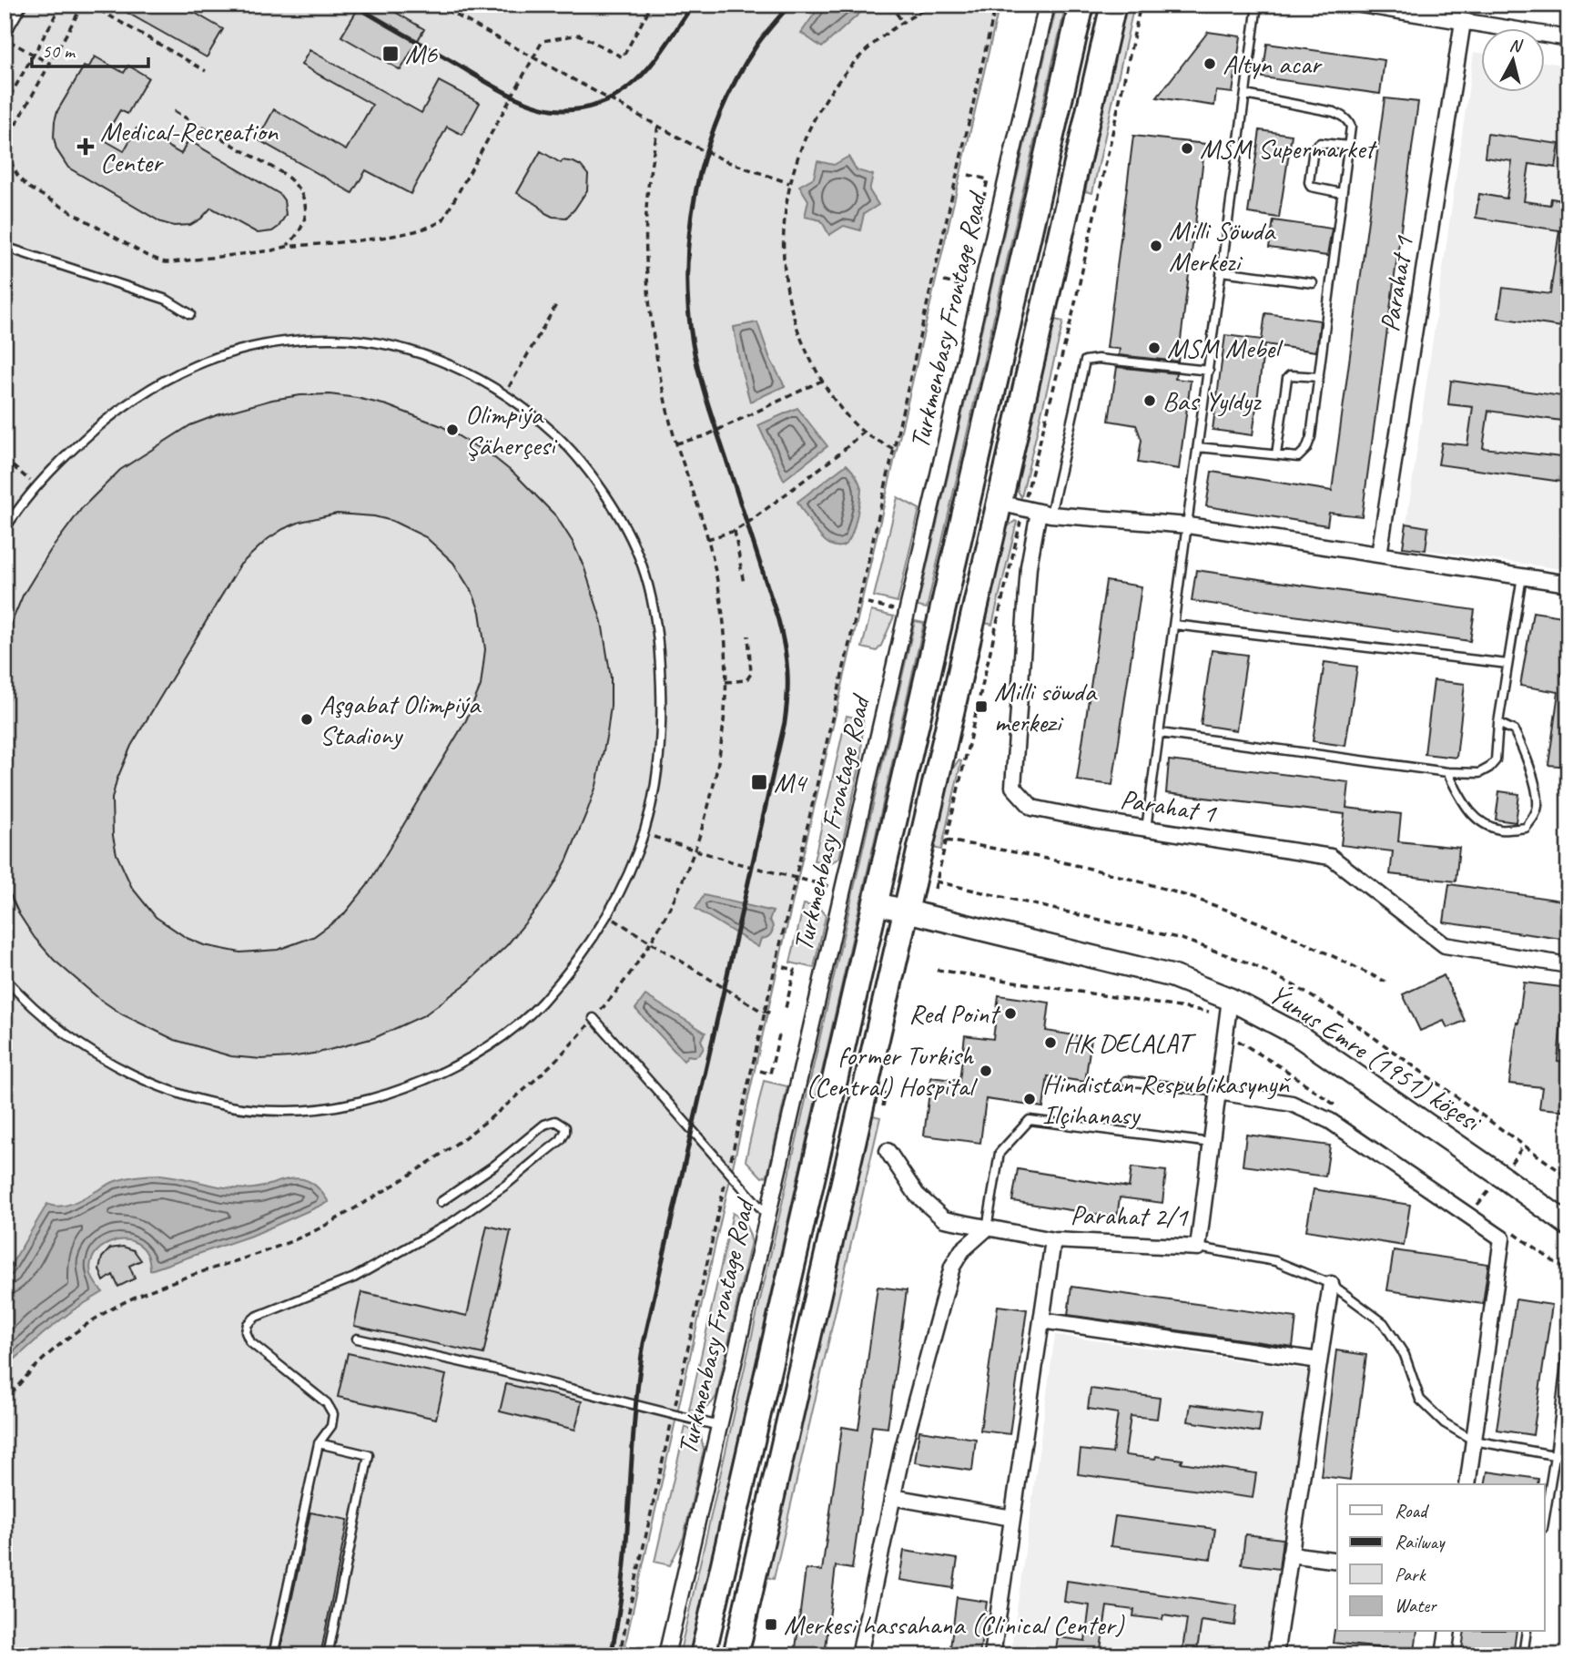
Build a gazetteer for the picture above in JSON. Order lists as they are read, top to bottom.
{
  "streets": {
    "street": [
      "Parahat 1",
      "Turkmenbasy Frontage Road",
      "Ýunus Emre (1951) köçesi",
      "Parahat 2/1"
    ]
  },
  "crossings": [
    ["Ýunus Emre (1951) köçesi", "Parahat 2/1"]
  ],
  "places": {
    "transit": [
      "M6",
      "Milli söwda merkezi",
      "M4",
      "Merkesi hassahana (Clinical Center)"
    ],
    "other": [
      "Altyn acar",
      "MSM Supermarket",
      "Milli Söwda Merkezi",
      "MSM Mebel",
      "Bas Yyldyz",
      "Olimpiýa Şäherçesi",
      "Aşgabat Olimpiýa Stadiony",
      "Red Point",
      "HK DELALAT",
      "former Turkish (Central) Hospital",
      "Hindistan Respublikasynyň Ilçihanasy"
    ],
    "health": ["Medical-Recreation Center"]
  },
  "legend": [
    "Road",
    "Railway",
    "Park",
    "Water"
  ],
  "scale_bar": "50 m",
  "north": "top"
}
